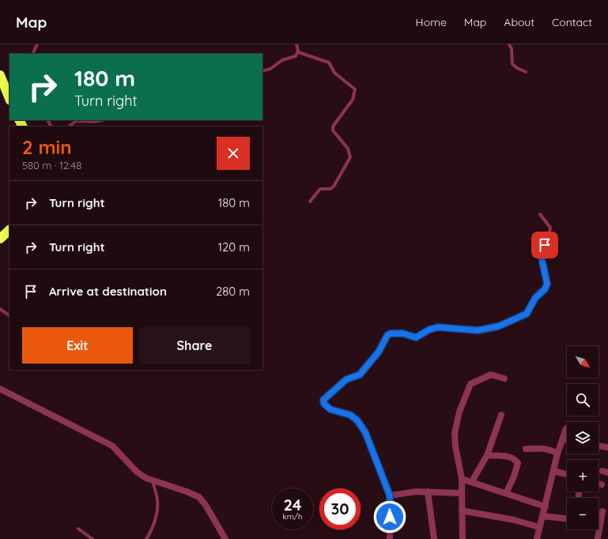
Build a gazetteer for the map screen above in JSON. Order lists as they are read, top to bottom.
{
  "north": "bottom right",
  "page": {
    "header": "Map",
    "nav": [
      "Home",
      "Map",
      "About",
      "Contact"
    ],
    "turn": ["180 m", "Turn right"],
    "heading": ["2 min", "580 m · 12:48"],
    "list": [
      {
        "name": "Turn right",
        "value": "180 m"
      },
      {
        "name": "Turn right",
        "value": "120 m"
      },
      {
        "name": "Arrive at destination",
        "value": "280 m"
      }
    ],
    "buttons": ["Exit", "Share"],
    "map_buttons": ["+", "−"],
    "speed": "24 km/h",
    "limit": "30"
  }
}
